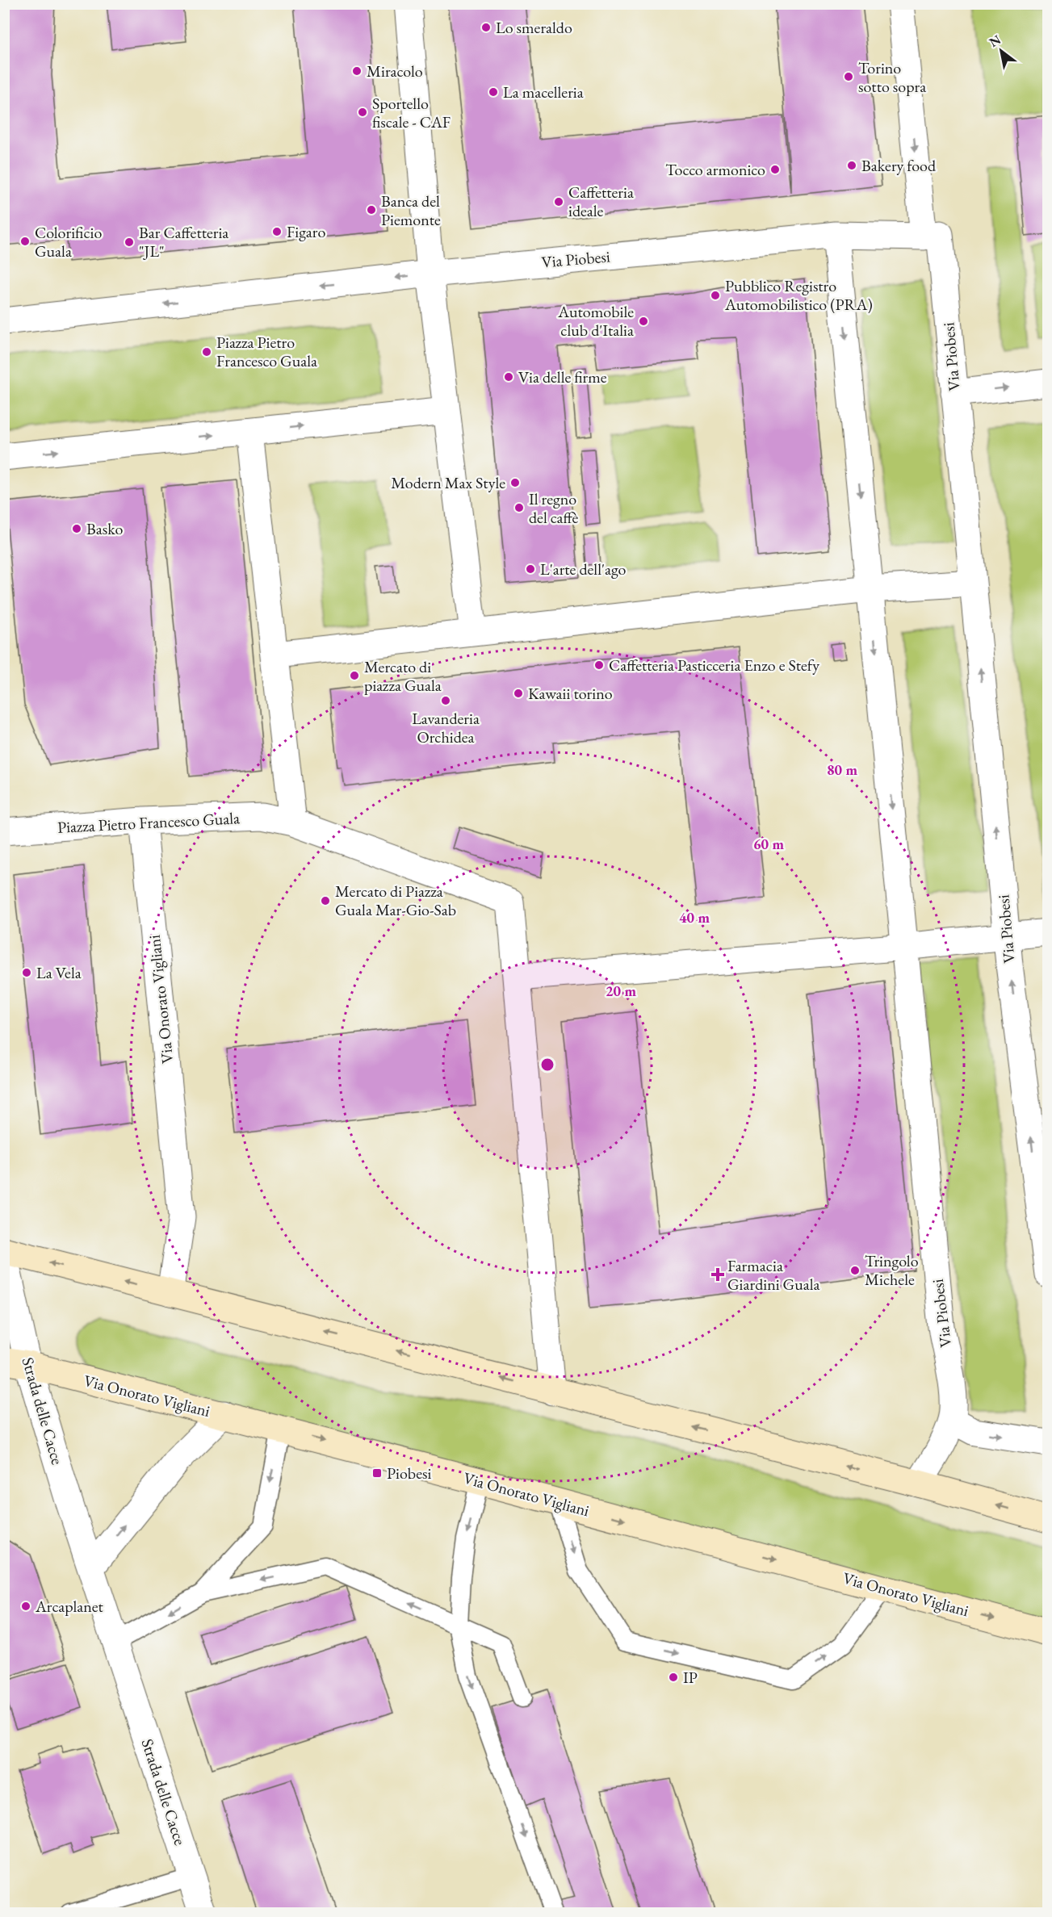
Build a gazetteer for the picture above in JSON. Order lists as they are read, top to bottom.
{
  "streets": {
    "main road": ["Via Onorato Vigliani"],
    "street": ["Via Piobesi", "Piazza Pietro Francesco Guala", "Strada delle Cacce"]
  },
  "crossings": [
    ["Piazza Pietro Francesco Guala", "Via Onorato Vigliani"],
    ["Via Onorato Vigliani", "Strada delle Cacce"]
  ],
  "one_way": ["Via Onorato Vigliani"],
  "places": {
    "other": [
      "Lo smeraldo",
      "Miracolo",
      "Torino sotto sopra",
      "La macelleria",
      "Sportello fiscale - CAF",
      "Bakery food",
      "Tocco armonico",
      "Caffetteria ideale",
      "Banca del Piemonte",
      "Figaro",
      "Colorificio Guala",
      "Bar Caffetteria \"JL\"",
      "Pubblico Registro Automobilistico (PRA)",
      "Automobile club d'Italia",
      "Piazza Pietro Francesco Guala",
      "Via delle firme",
      "Modern Max Style",
      "Il regno del caffè",
      "Basko",
      "L'arte dell'ago",
      "Caffetteria Pasticceria Enzo e Stefy",
      "Mercato di piazza Guala",
      "Kawaii torino",
      "Lavanderia Orchidea",
      "Mercato di Piazza Guala Mar-Gio-Sab",
      "La Vela",
      "Tringolo Michele",
      "Arcaplanet",
      "IP"
    ],
    "health": ["Farmacia Giardini Guala"],
    "transit": ["Piobesi"]
  },
  "north": "top left",
  "rings": [
    "80 m",
    "60 m",
    "40 m",
    "20 m"
  ]
}
